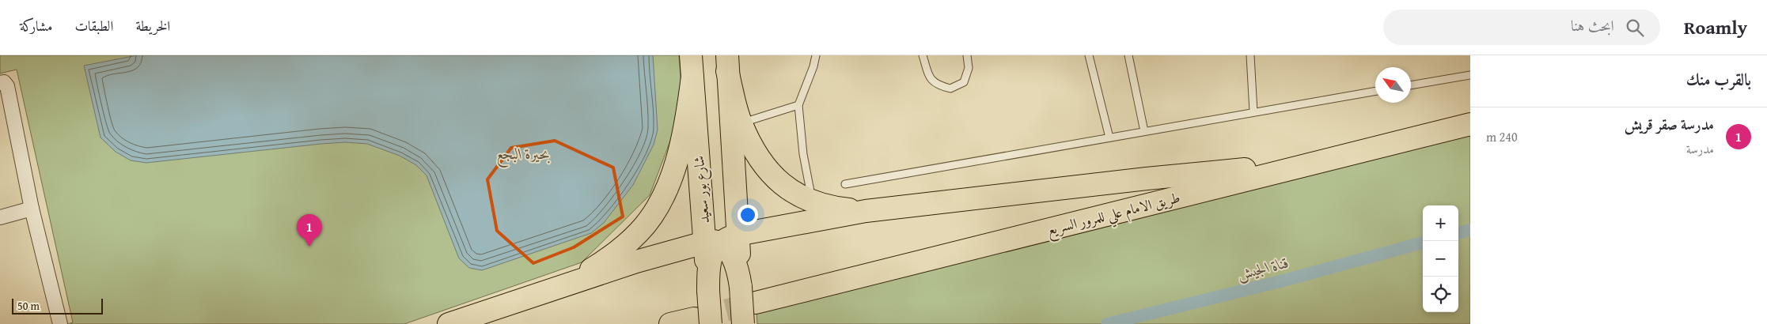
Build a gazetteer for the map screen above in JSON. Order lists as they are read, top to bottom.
{
  "streets": {
    "main road": ["شارع بور سعيد", "طريق الامام علي للمرور السريع"]
  },
  "water": ["بحيرة البجع", "قناة الجيش"],
  "scale_bar": "50 m",
  "north": "top left",
  "page": {
    "header": "Roamly",
    "search": "ابحث هنا",
    "nav": ["الخريطة", "الطبقات", "مشاركة"],
    "heading": "بالقرب منك",
    "list": [
      {
        "mark": "1",
        "name": "مدرسة صقر قريش",
        "note": "مدرسة",
        "value": "240 m"
      }
    ],
    "map_buttons": ["+", "−"],
    "pins": "1",
    "scale": "50 m"
  }
}
